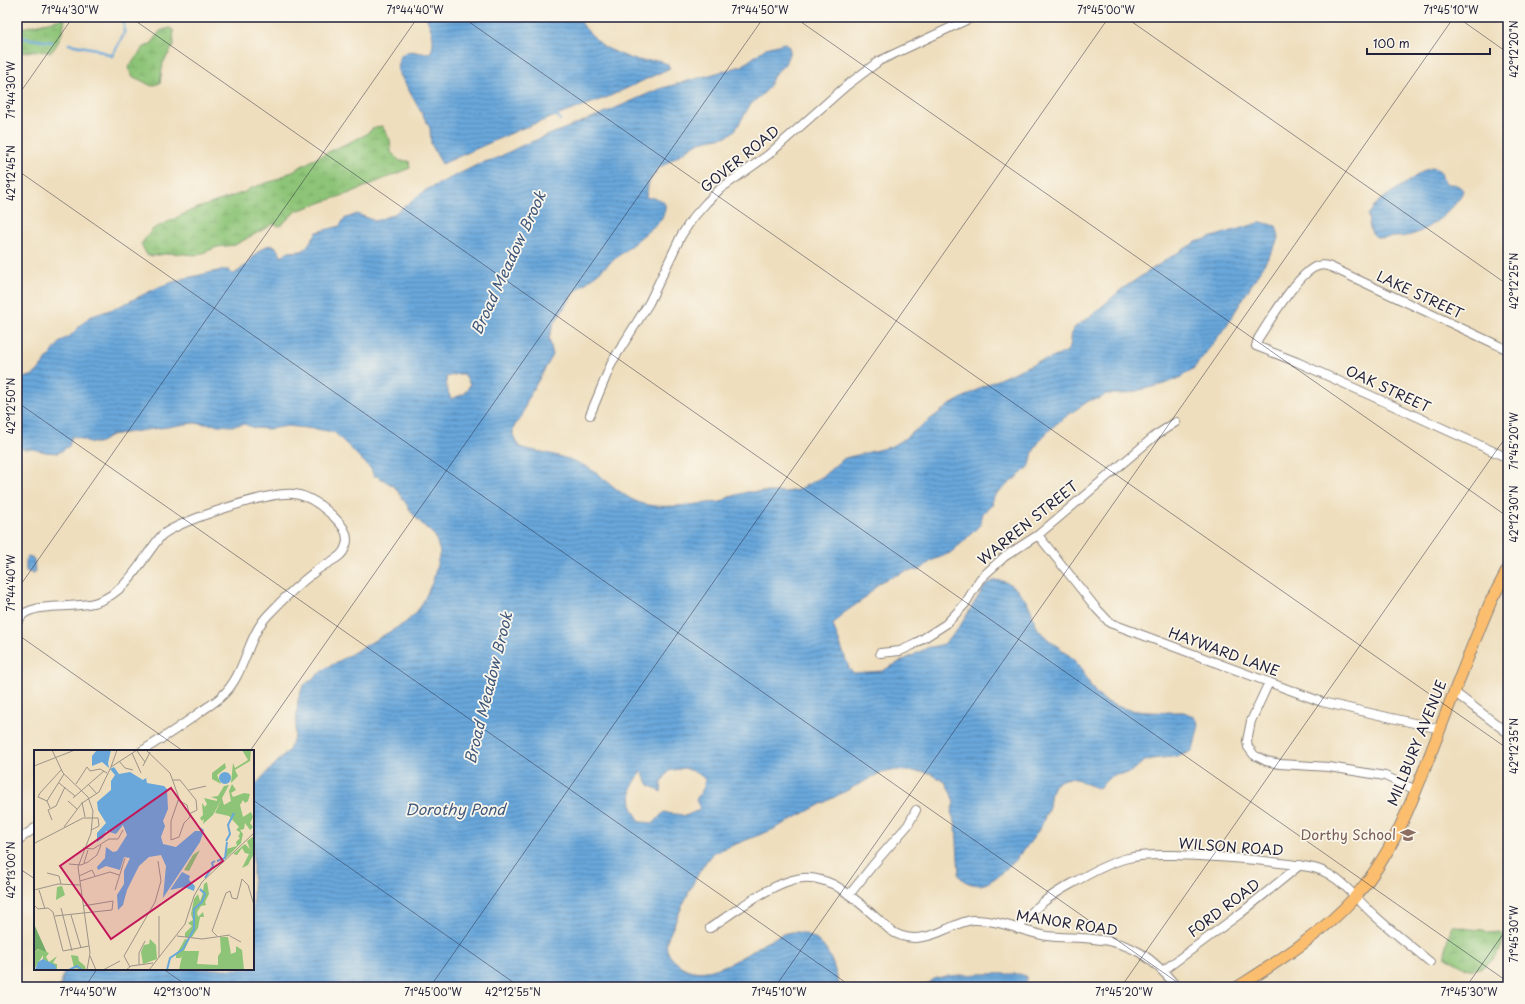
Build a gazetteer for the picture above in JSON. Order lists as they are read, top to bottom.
{
  "streets": {
    "main road": ["MILLBURY AVENUE"],
    "street": [
      "GOVER ROAD",
      "LAKE STREET",
      "OAK STREET",
      "WARREN STREET",
      "HAYWARD LANE",
      "WILSON ROAD",
      "FORD ROAD",
      "MANOR ROAD"
    ]
  },
  "crossings": [
    ["LAKE STREET", "OAK STREET"],
    ["WARREN STREET", "HAYWARD LANE"],
    ["HAYWARD LANE", "MILLBURY AVENUE"],
    ["MILLBURY AVENUE", "WILSON ROAD"],
    ["WILSON ROAD", "FORD ROAD"],
    ["WILSON ROAD", "MANOR ROAD"],
    ["FORD ROAD", "MANOR ROAD"]
  ],
  "water": ["Broad Meadow Brook", "Dorothy Pond"],
  "places": {
    "school or university": ["Dorthy School"]
  },
  "scale_bar": "100 m",
  "coordinates": [
    "71°44'30\"W",
    "71°44'40\"W",
    "71°44'50\"W",
    "71°45'00\"W",
    "71°45'10\"W",
    "42°12'20\"N",
    "42°12'45\"N",
    "42°12'25\"N",
    "42°12'50\"N",
    "71°45'20\"W",
    "42°12'30\"N",
    "42°12'35\"N",
    "42°13'00\"N",
    "71°45'30\"W",
    "42°12'55\"N"
  ]
}
